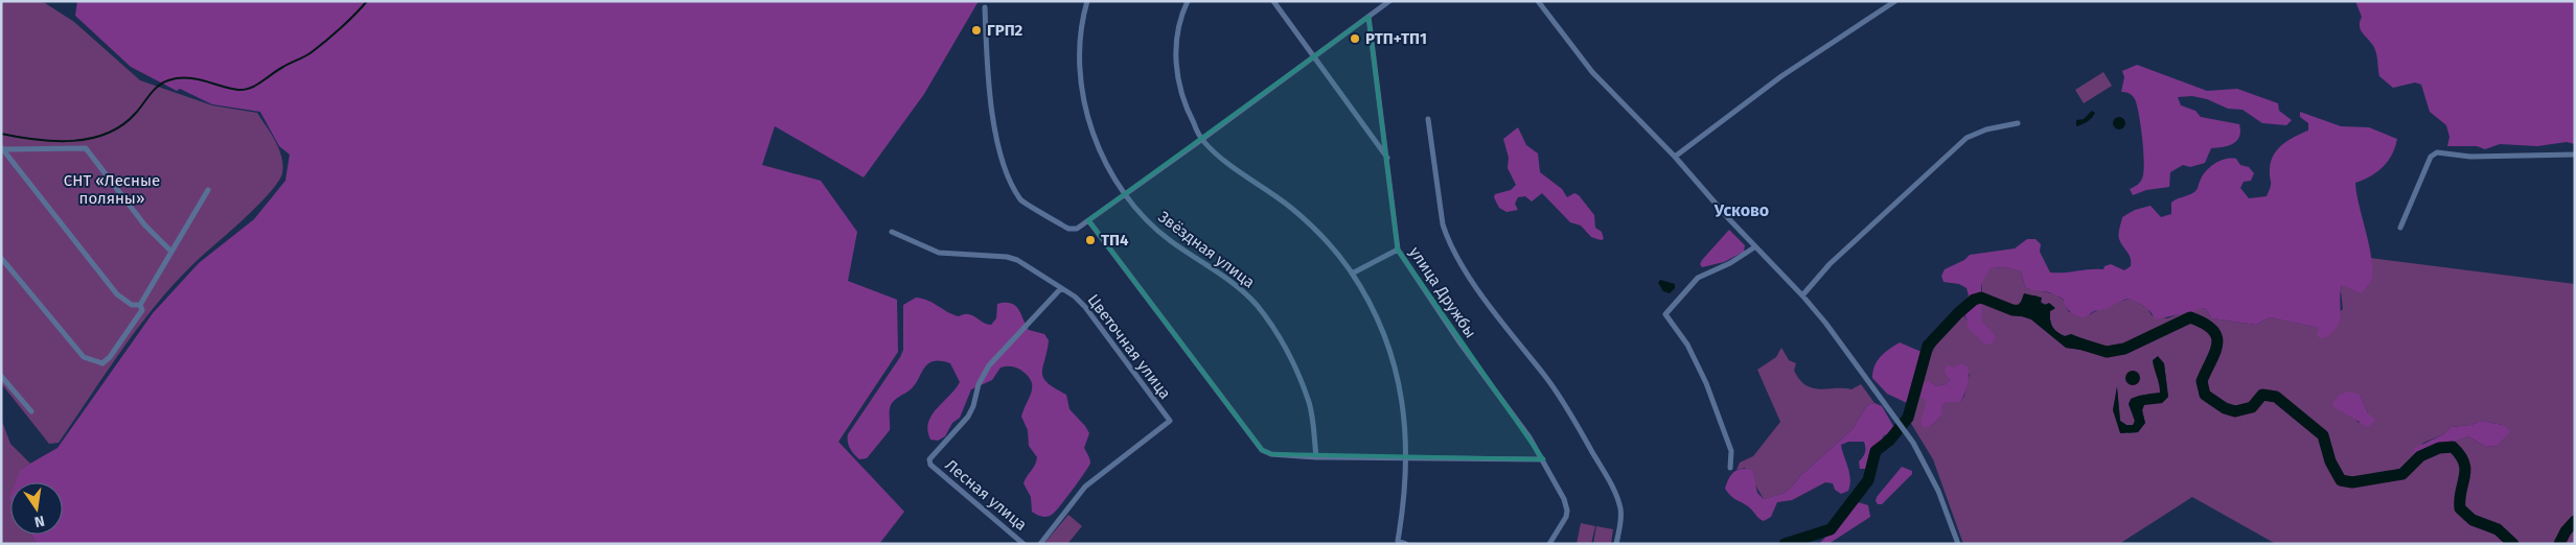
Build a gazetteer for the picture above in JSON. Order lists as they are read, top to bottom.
{
  "streets": {
    "street": [
      "Звёздная улица",
      "улица Дружбы",
      "Цветочная улица",
      "Лесная улица"
    ]
  },
  "crossings": [
    ["Цветочная улица", "Лесная улица"]
  ],
  "districts": ["Усково"],
  "parks": ["СНТ «Лесные поляны»"],
  "places": ["ГРП2", "РТП+ТП1", "ТП4"],
  "north": "bottom"
}
